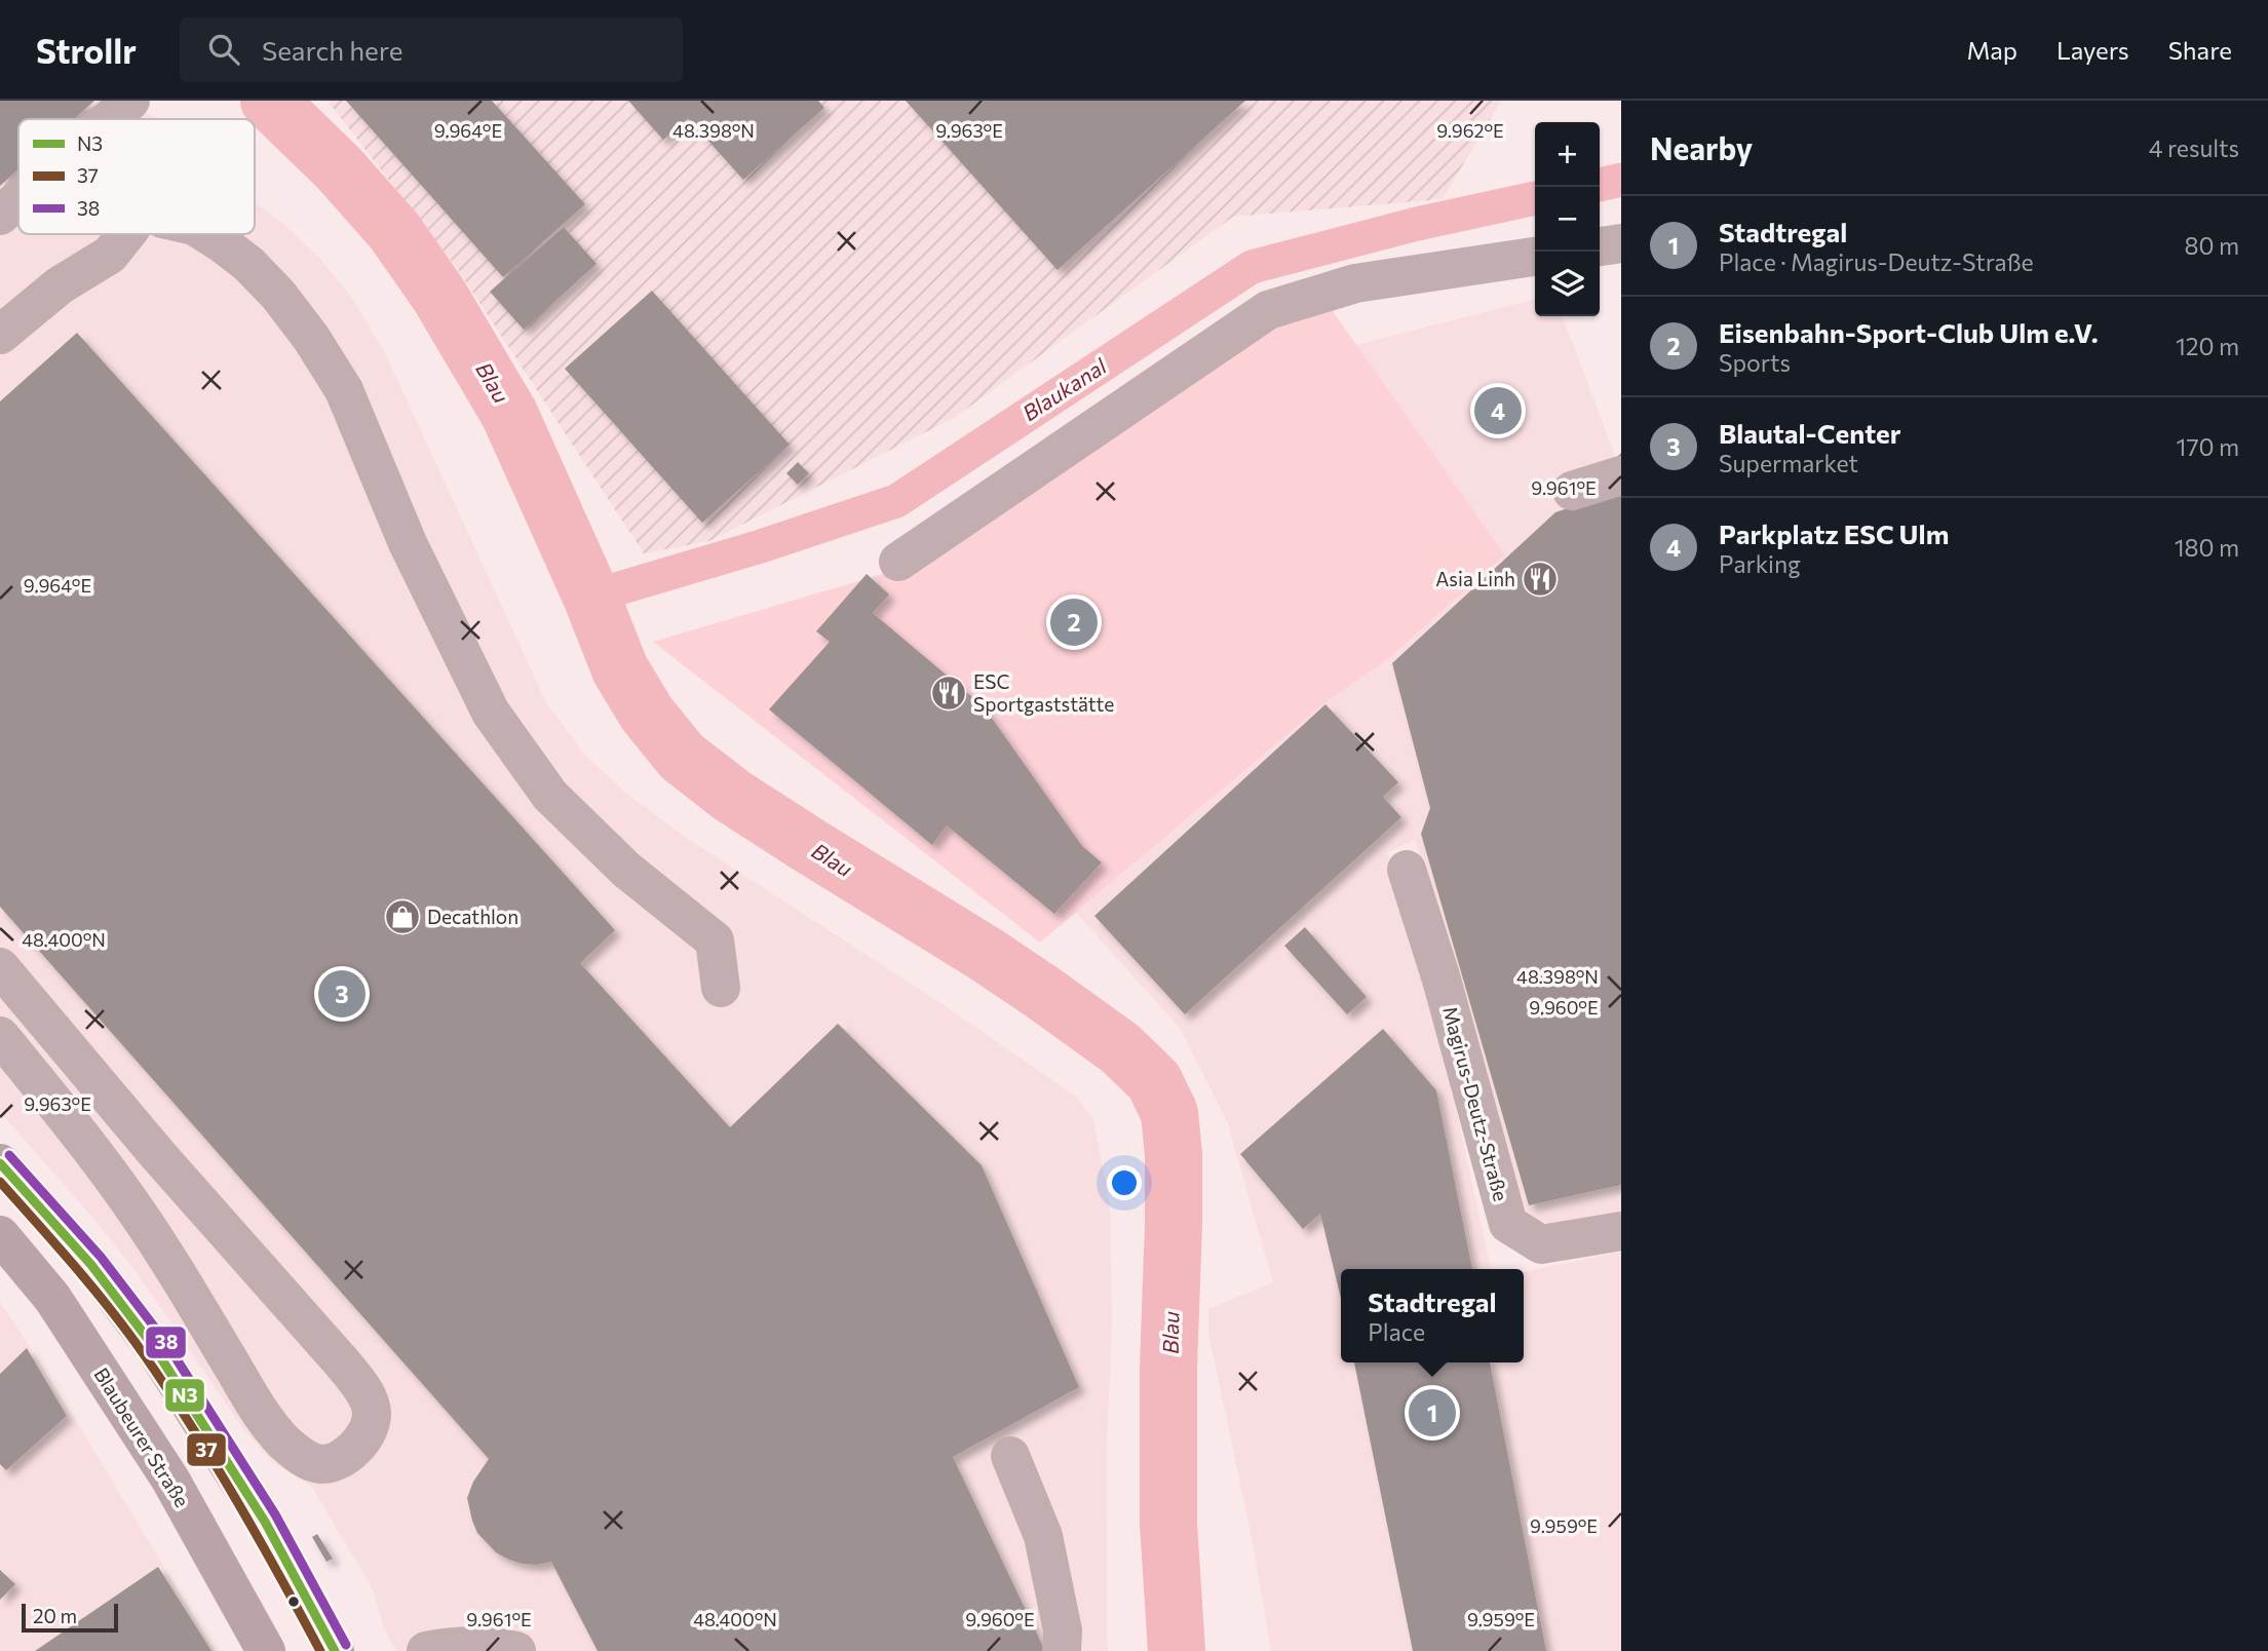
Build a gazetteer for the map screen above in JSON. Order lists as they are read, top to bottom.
{
  "streets": {
    "main road": ["Blaubeurer Straße"],
    "street": ["Magirus-Deutz-Straße"]
  },
  "water": ["Blau", "Blaukanal"],
  "places": {
    "restaurant": ["Asia Linh", "ESC Sportgaststätte"],
    "shop": ["Decathlon"]
  },
  "lines": ["transit line 38", "transit line N3", "transit line 37"],
  "legend": ["N3", "37", "38"],
  "scale_bar": "20 m",
  "page": {
    "header": "Strollr",
    "search": "Search here",
    "nav": ["Map", "Layers", "Share"],
    "heading": ["Nearby", "4 results"],
    "map_buttons": ["+", "−"],
    "list": [
      {
        "mark": "1",
        "name": "Stadtregal",
        "note": "Place · Magirus-Deutz-Straße",
        "value": "80 m"
      },
      {
        "mark": "2",
        "name": "Eisenbahn-Sport-Club Ulm e.V.",
        "note": "Sports",
        "value": "120 m"
      },
      {
        "mark": "3",
        "name": "Blautal-Center",
        "note": "Supermarket",
        "value": "170 m"
      },
      {
        "mark": "4",
        "name": "Parkplatz ESC Ulm",
        "note": "Parking",
        "value": "180 m"
      }
    ],
    "pins": [
      "4",
      "2",
      "3",
      "1"
    ],
    "popup": ["Stadtregal", "Place"],
    "scale": "20 m"
  },
  "coordinates": [
    "48.398°N",
    "9.964°E",
    "9.963°E",
    "9.962°E",
    "9.961°E",
    "48.400°N",
    "9.960°E",
    "9.959°E"
  ]
}
